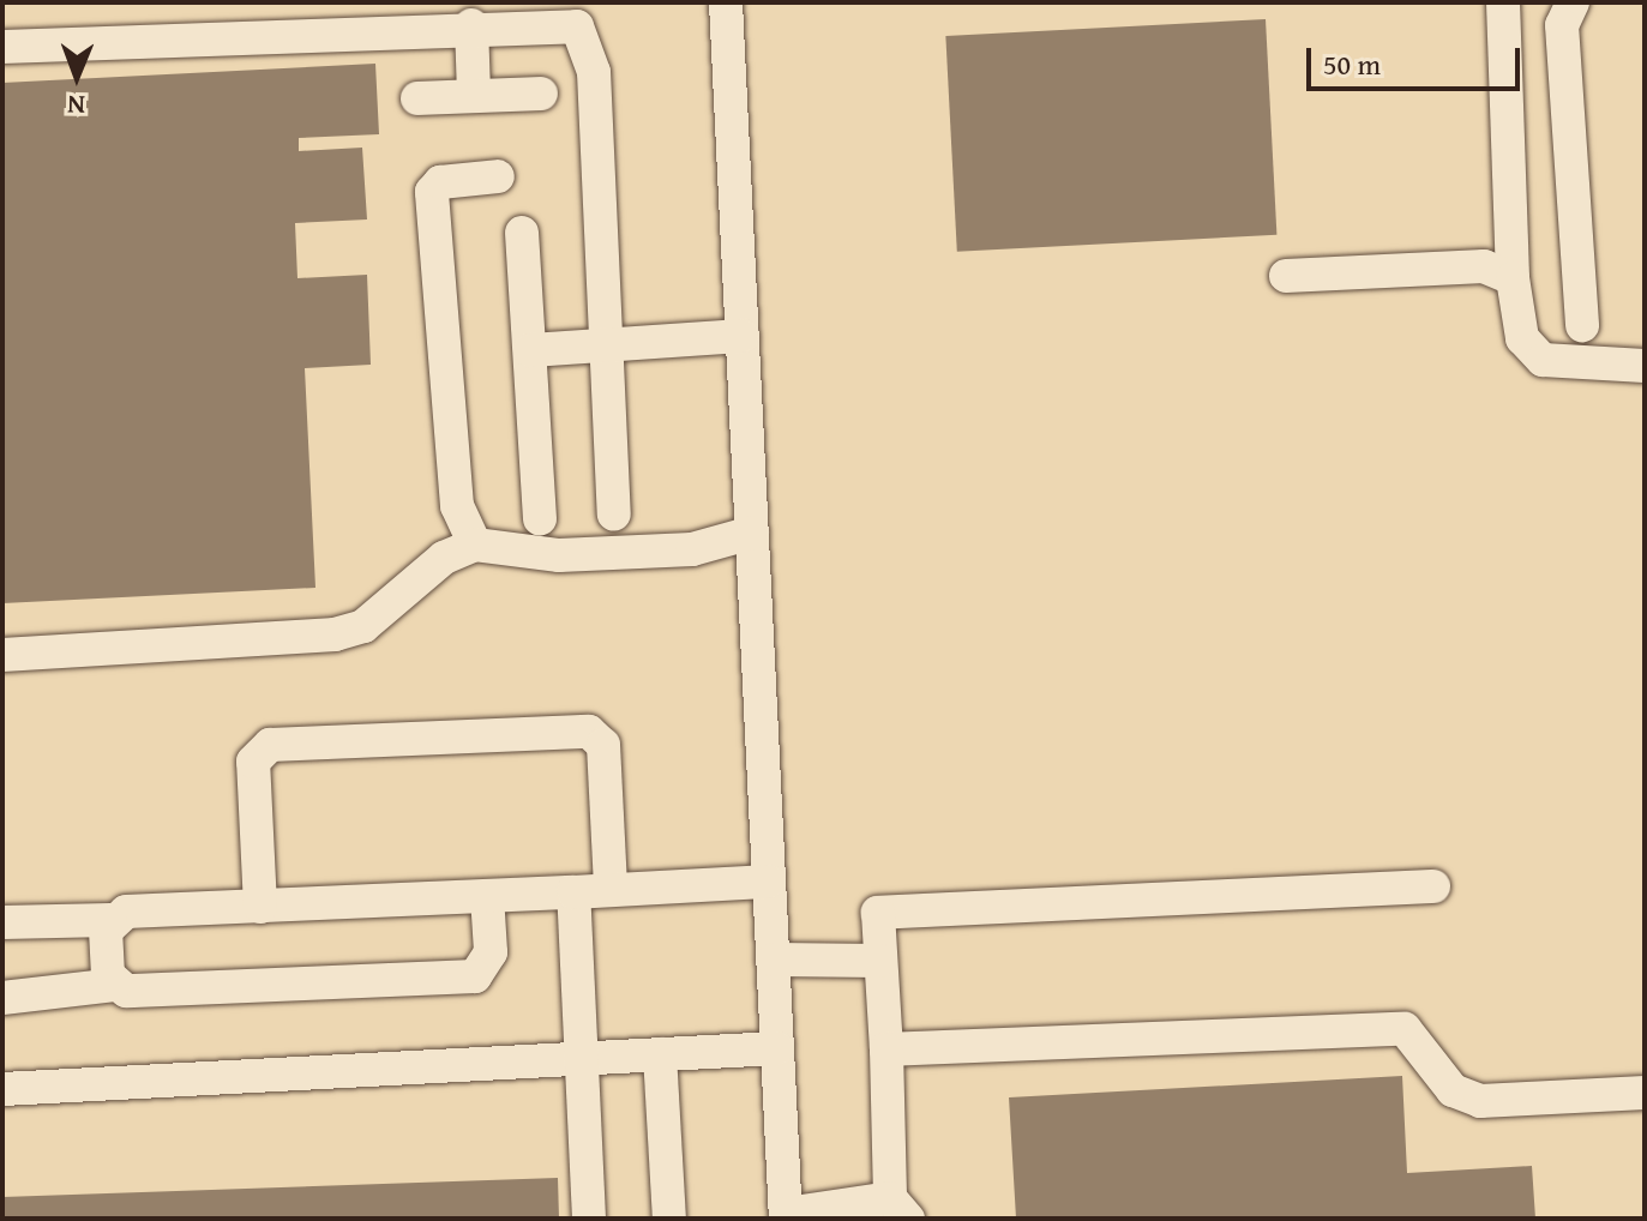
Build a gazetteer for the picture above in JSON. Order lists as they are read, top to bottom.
{
  "scale_bar": "50 m",
  "north": "bottom"
}
